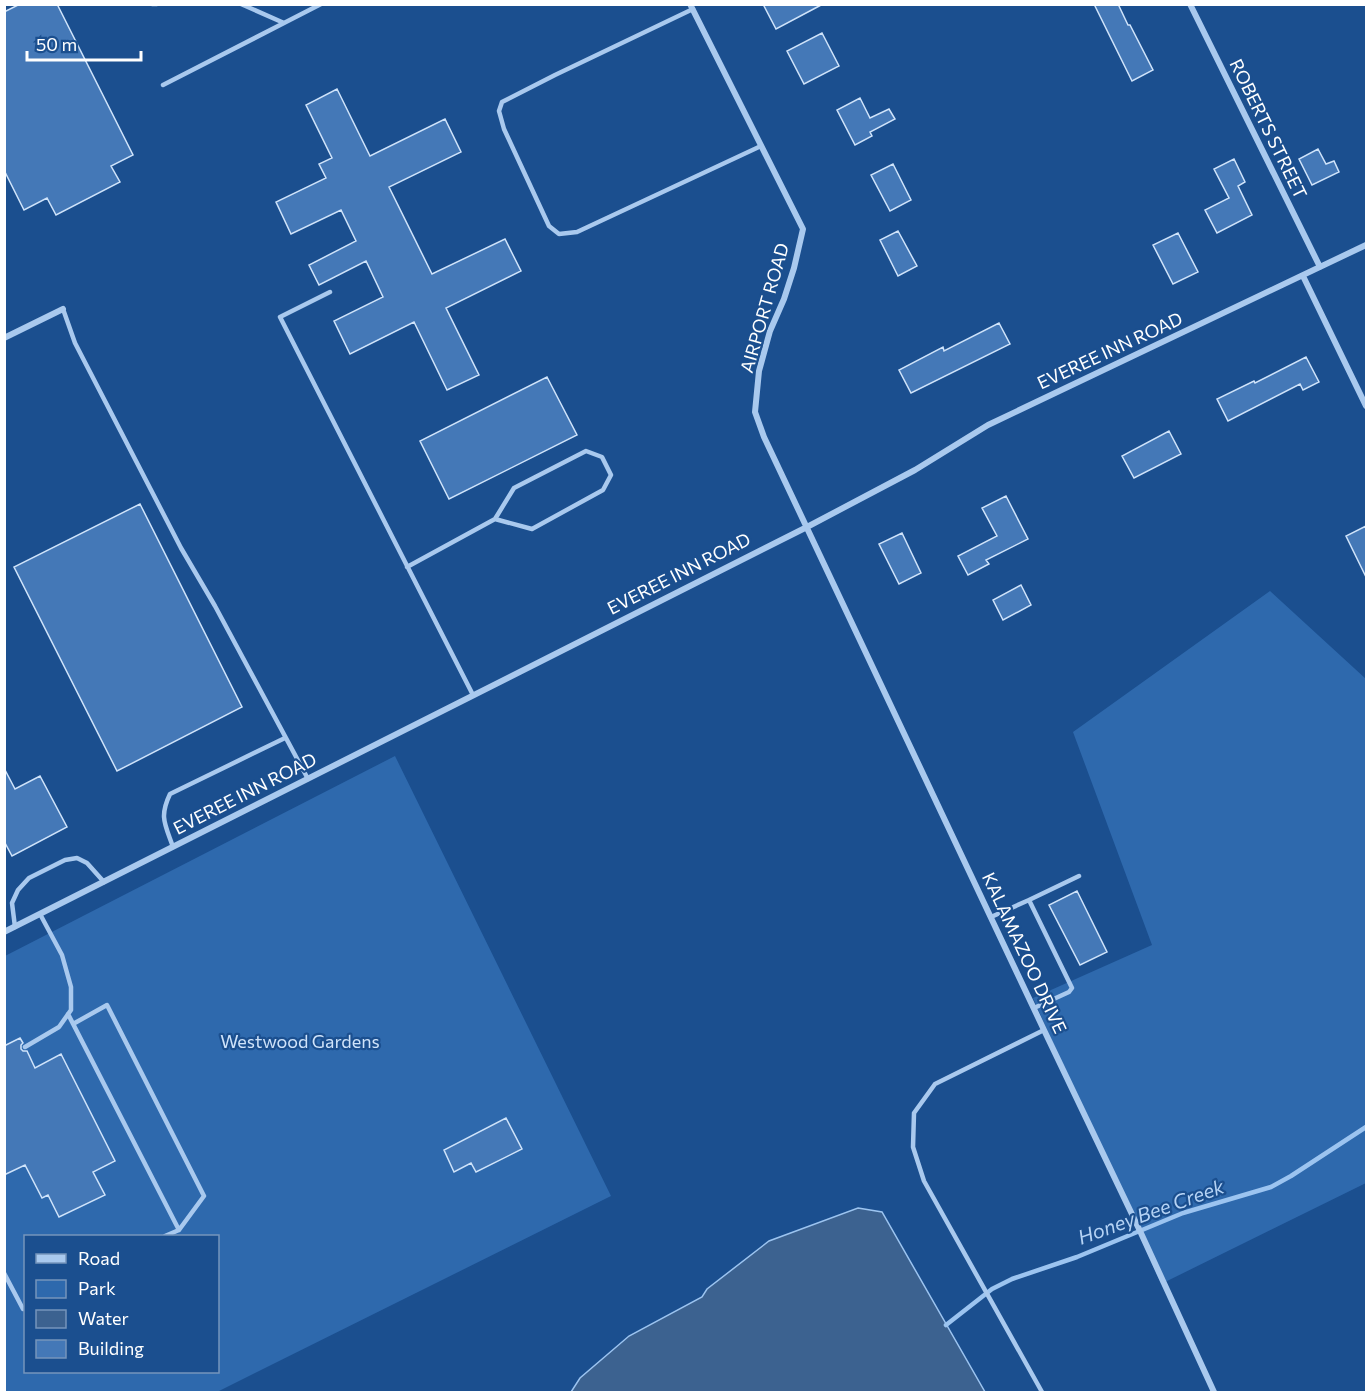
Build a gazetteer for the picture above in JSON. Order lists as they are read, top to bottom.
{
  "streets": {
    "street": [
      "ROBERTS STREET",
      "AIRPORT ROAD",
      "EVEREE INN ROAD",
      "KALAMAZOO DRIVE"
    ]
  },
  "crossings": [
    ["ROBERTS STREET", "EVEREE INN ROAD"],
    ["AIRPORT ROAD", "EVEREE INN ROAD"],
    ["AIRPORT ROAD", "KALAMAZOO DRIVE"],
    ["EVEREE INN ROAD", "KALAMAZOO DRIVE"]
  ],
  "water": ["Honey Bee Creek"],
  "parks": ["Westwood Gardens"],
  "legend": [
    "Road",
    "Park",
    "Water",
    "Building"
  ],
  "scale_bar": "50 m"
}
